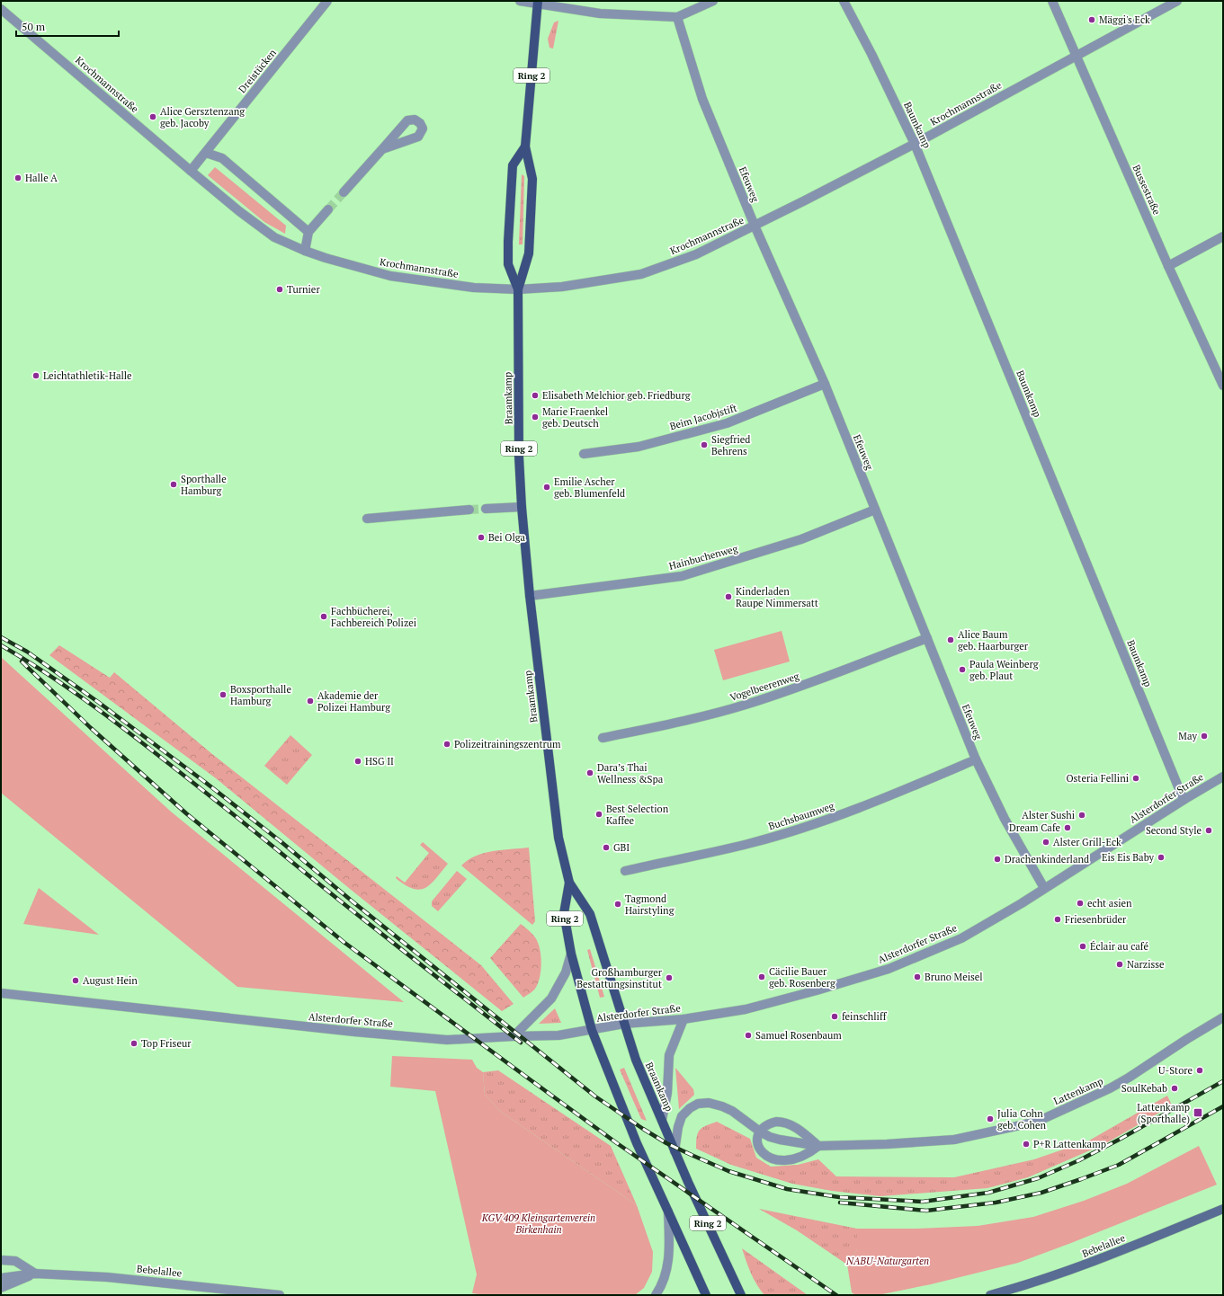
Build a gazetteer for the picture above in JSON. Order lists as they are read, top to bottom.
{
  "streets": {
    "main road": ["Ring 2", "Braamkamp", "Bebelallee"],
    "street": [
      "Dreistücken",
      "Krochmannstraße",
      "Baumkamp",
      "Efeuweg",
      "Bussestraße",
      "Beim Jacobjstift",
      "Hainbuchenweg",
      "Vogelbeerenweg",
      "Alsterdorfer Straße",
      "Buchsbaumweg",
      "Lattenkamp"
    ]
  },
  "crossings": [
    ["Dreistücken", "Krochmannstraße"],
    ["Krochmannstraße", "Baumkamp"],
    ["Krochmannstraße", "Efeuweg"],
    ["Krochmannstraße", "Bussestraße"],
    ["Krochmannstraße", "Braamkamp"],
    ["Baumkamp", "Alsterdorfer Straße"],
    ["Efeuweg", "Beim Jacobjstift"],
    ["Efeuweg", "Hainbuchenweg"],
    ["Efeuweg", "Vogelbeerenweg"],
    ["Efeuweg", "Alsterdorfer Straße"],
    ["Efeuweg", "Buchsbaumweg"],
    ["Braamkamp", "Hainbuchenweg"],
    ["Braamkamp", "Alsterdorfer Straße"],
    ["Braamkamp", "Lattenkamp"]
  ],
  "parks": ["KGV 409 Kleingartenverein Birkenhain", "NABU-Naturgarten"],
  "places": {
    "other": [
      "Mäggi's Eck",
      "Alice Gersztenzang geb. Jacoby",
      "Halle A",
      "Turnier",
      "Leichtathletik-Halle",
      "Elisabeth Melchior geb. Friedburg",
      "Marie Fraenkel geb. Deutsch",
      "Siegfried Behrens",
      "Sporthalle Hamburg",
      "Emilie Ascher geb. Blumenfeld",
      "Bei Olga",
      "Kinderladen Raupe Nimmersatt",
      "Fachbücherei, Fachbereich Polizei",
      "Alice Baum geb. Haarburger",
      "Paula Weinberg geb. Plaut",
      "Boxsporthalle Hamburg",
      "Akademie der Polizei Hamburg",
      "May",
      "Polizeitrainingszentrum",
      "HSG II",
      "Dara’s Thai Wellness &Spa",
      "Osteria Fellini",
      "Best Selection Kaffee",
      "Alster Sushi",
      "Dream Cafe",
      "Second Style",
      "Alster Grill-Eck",
      "GBI",
      "Eis Eis Baby",
      "Drachenkinderland",
      "echt asien",
      "Tagmond Hairstyling",
      "Friesenbrüder",
      "Éclair au café",
      "Narzisse",
      "Cäcilie Bauer geb. Rosenberg",
      "Bruno Meisel",
      "Großhamburger Bestattungsinstitut",
      "August Hein",
      "feinschliff",
      "Samuel Rosenbaum",
      "Top Friseur",
      "U-Store",
      "SoulKebab",
      "Julia Cohn geb. Cohen",
      "P+R Lattenkamp"
    ],
    "transit": ["Lattenkamp (Sporthalle)"]
  },
  "scale_bar": "50 m"
}
